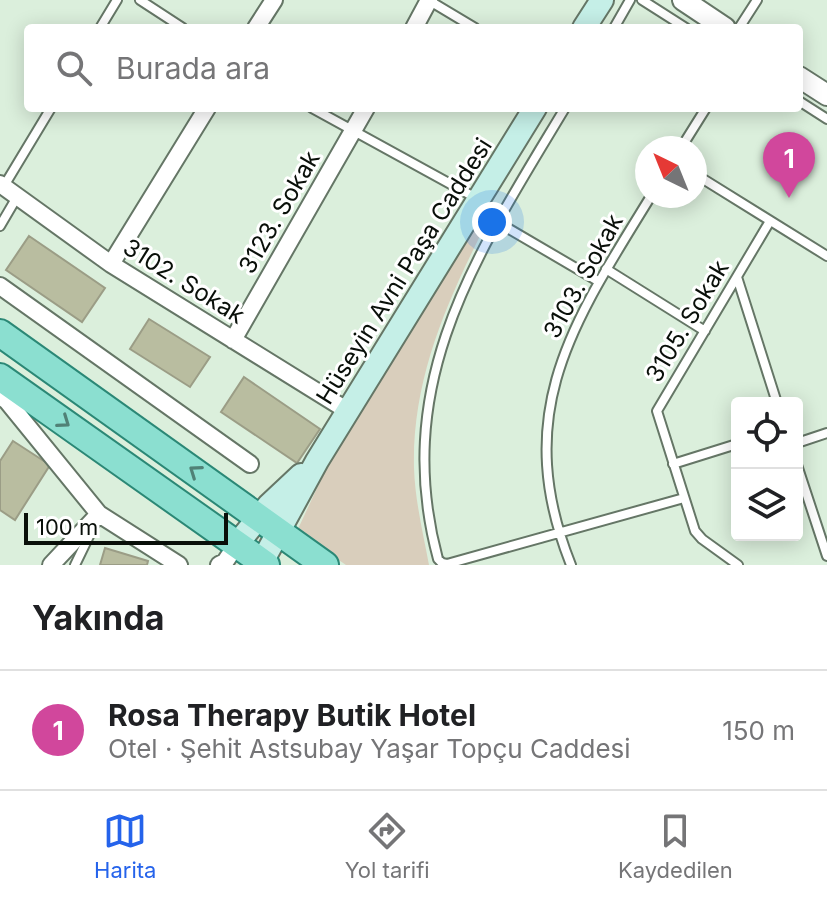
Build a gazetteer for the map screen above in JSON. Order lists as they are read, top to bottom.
{
  "streets": {
    "main road": ["Hüseyin Avni Paşa Caddesi"],
    "street": ["3123. Sokak", "3102. Sokak"],
    "lane": ["3103. Sokak", "3105. Sokak"]
  },
  "crossings": [
    ["3123. Sokak", "3102. Sokak"],
    ["Hüseyin Avni Paşa Caddesi", "3102. Sokak"]
  ],
  "scale_bar": "100 m",
  "north": "top left",
  "page": {
    "search": "Burada ara",
    "pins": "1",
    "scale": "100 m",
    "heading": "Yakında",
    "list": [
      {
        "mark": "1",
        "name": "Rosa Therapy Butik Hotel",
        "note": "Otel · Şehit Astsubay Yaşar Topçu Caddesi",
        "value": "150 m"
      }
    ],
    "nav": ["Harita", "Yol tarifi", "Kaydedilen"]
  }
}
